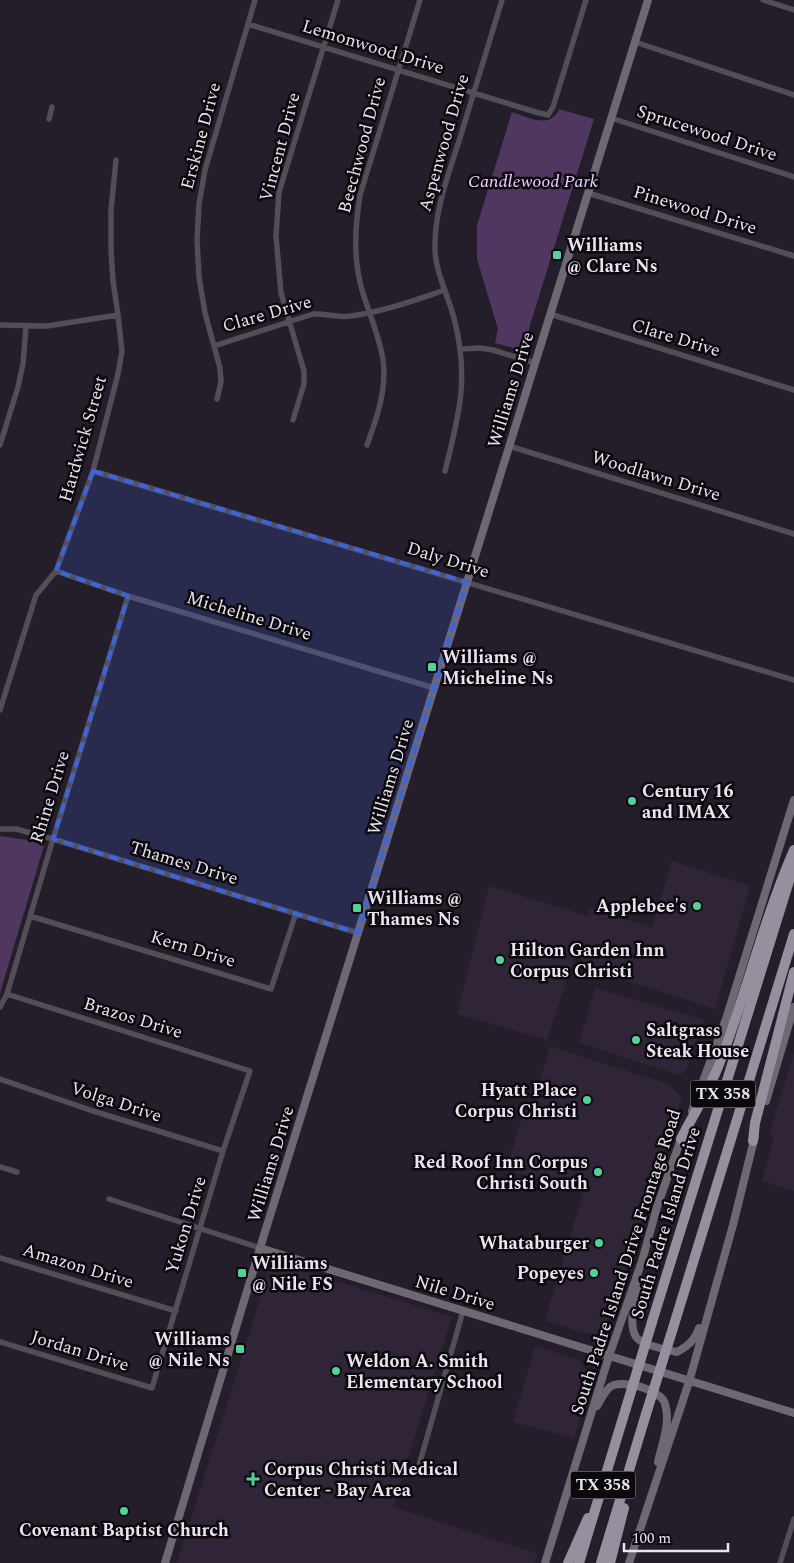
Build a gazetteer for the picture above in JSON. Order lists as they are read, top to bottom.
{
  "streets": {
    "highway": ["TX 358", "South Padre Island Drive"],
    "street": [
      "Lemonwood Drive",
      "Sprucewood Drive",
      "Erskine Drive",
      "Aspenwood Drive",
      "Beechwood Drive",
      "Vincent Drive",
      "Pinewood Drive",
      "Clare Drive",
      "Williams Drive",
      "Hardwick Street",
      "Woodlawn Drive",
      "Daly Drive",
      "Micheline Drive",
      "Rhine Drive",
      "Thames Drive",
      "Kern Drive",
      "Brazos Drive",
      "Volga Drive",
      "Yukon Drive",
      "South Padre Island Drive Frontage Road",
      "Amazon Drive",
      "Nile Drive",
      "Jordan Drive"
    ]
  },
  "crossings": [
    ["Lemonwood Drive", "Erskine Drive"],
    ["Lemonwood Drive", "Aspenwood Drive"],
    ["Lemonwood Drive", "Beechwood Drive"],
    ["Lemonwood Drive", "Vincent Drive"],
    ["Sprucewood Drive", "Williams Drive"],
    ["Erskine Drive", "Clare Drive"],
    ["Aspenwood Drive", "Clare Drive"],
    ["Beechwood Drive", "Clare Drive"],
    ["Vincent Drive", "Clare Drive"],
    ["Pinewood Drive", "Williams Drive"],
    ["Clare Drive", "Williams Drive"],
    ["Williams Drive", "Woodlawn Drive"],
    ["Williams Drive", "Daly Drive"],
    ["Williams Drive", "Micheline Drive"],
    ["Williams Drive", "Thames Drive"],
    ["Williams Drive", "Nile Drive"],
    ["Hardwick Street", "Daly Drive"],
    ["Hardwick Street", "Micheline Drive"],
    ["Micheline Drive", "Rhine Drive"],
    ["Rhine Drive", "Thames Drive"],
    ["Rhine Drive", "Kern Drive"],
    ["Rhine Drive", "Brazos Drive"],
    ["Thames Drive", "Kern Drive"],
    ["Brazos Drive", "Yukon Drive"],
    ["Volga Drive", "Yukon Drive"],
    ["Yukon Drive", "Amazon Drive"],
    ["Yukon Drive", "Nile Drive"],
    ["Yukon Drive", "Jordan Drive"],
    ["South Padre Island Drive Frontage Road", "Nile Drive"]
  ],
  "parks": ["Candlewood Park"],
  "places": {
    "transit": [
      "Williams @ Clare Ns",
      "Williams @ Micheline Ns",
      "Williams @ Thames Ns",
      "Williams @ Nile FS",
      "Williams @ Nile Ns"
    ],
    "other": [
      "Century 16 and IMAX",
      "Applebee's",
      "Hilton Garden Inn Corpus Christi",
      "Saltgrass Steak House",
      "Hyatt Place Corpus Christi",
      "Red Roof Inn Corpus Christi South",
      "Whataburger",
      "Popeyes",
      "Weldon A. Smith Elementary School",
      "Covenant Baptist Church"
    ],
    "health": ["Corpus Christi Medical Center - Bay Area"]
  },
  "scale_bar": "100 m"
}
